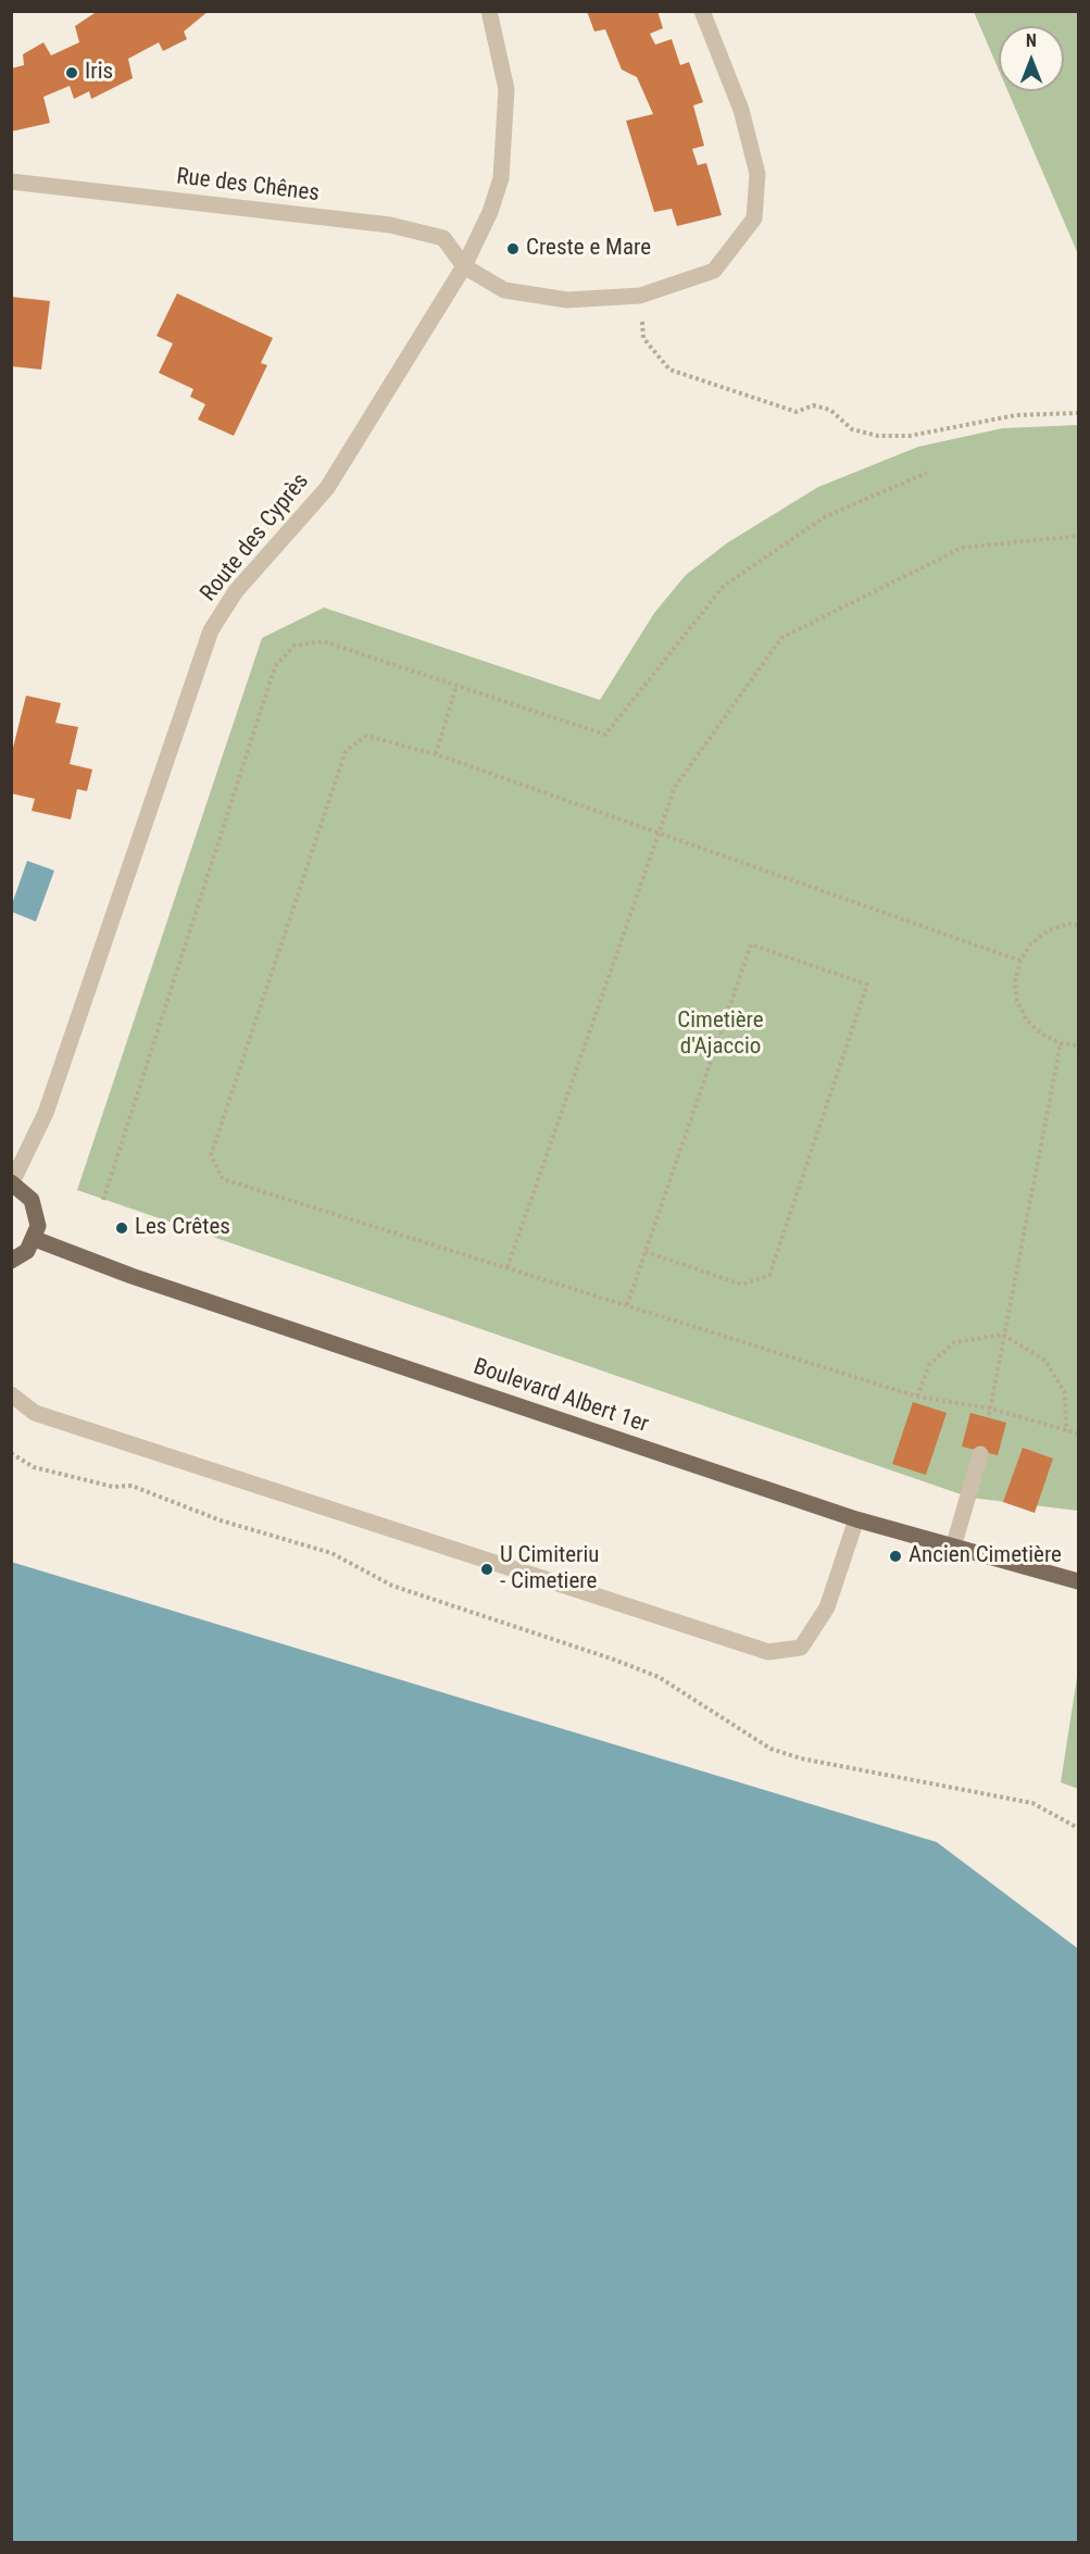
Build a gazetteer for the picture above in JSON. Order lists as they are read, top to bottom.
{
  "streets": {
    "main road": ["Boulevard Albert 1er"],
    "street": ["Rue des Chênes", "Route des Cyprès"]
  },
  "crossings": [
    ["Rue des Chênes", "Route des Cyprès"]
  ],
  "parks": ["Cimetière d'Ajaccio"],
  "places": [
    "Iris",
    "Creste e Mare",
    "Les Crêtes",
    "Ancien Cimetière",
    "U Cimiteriu - Cimetiere"
  ],
  "north": "top"
}
